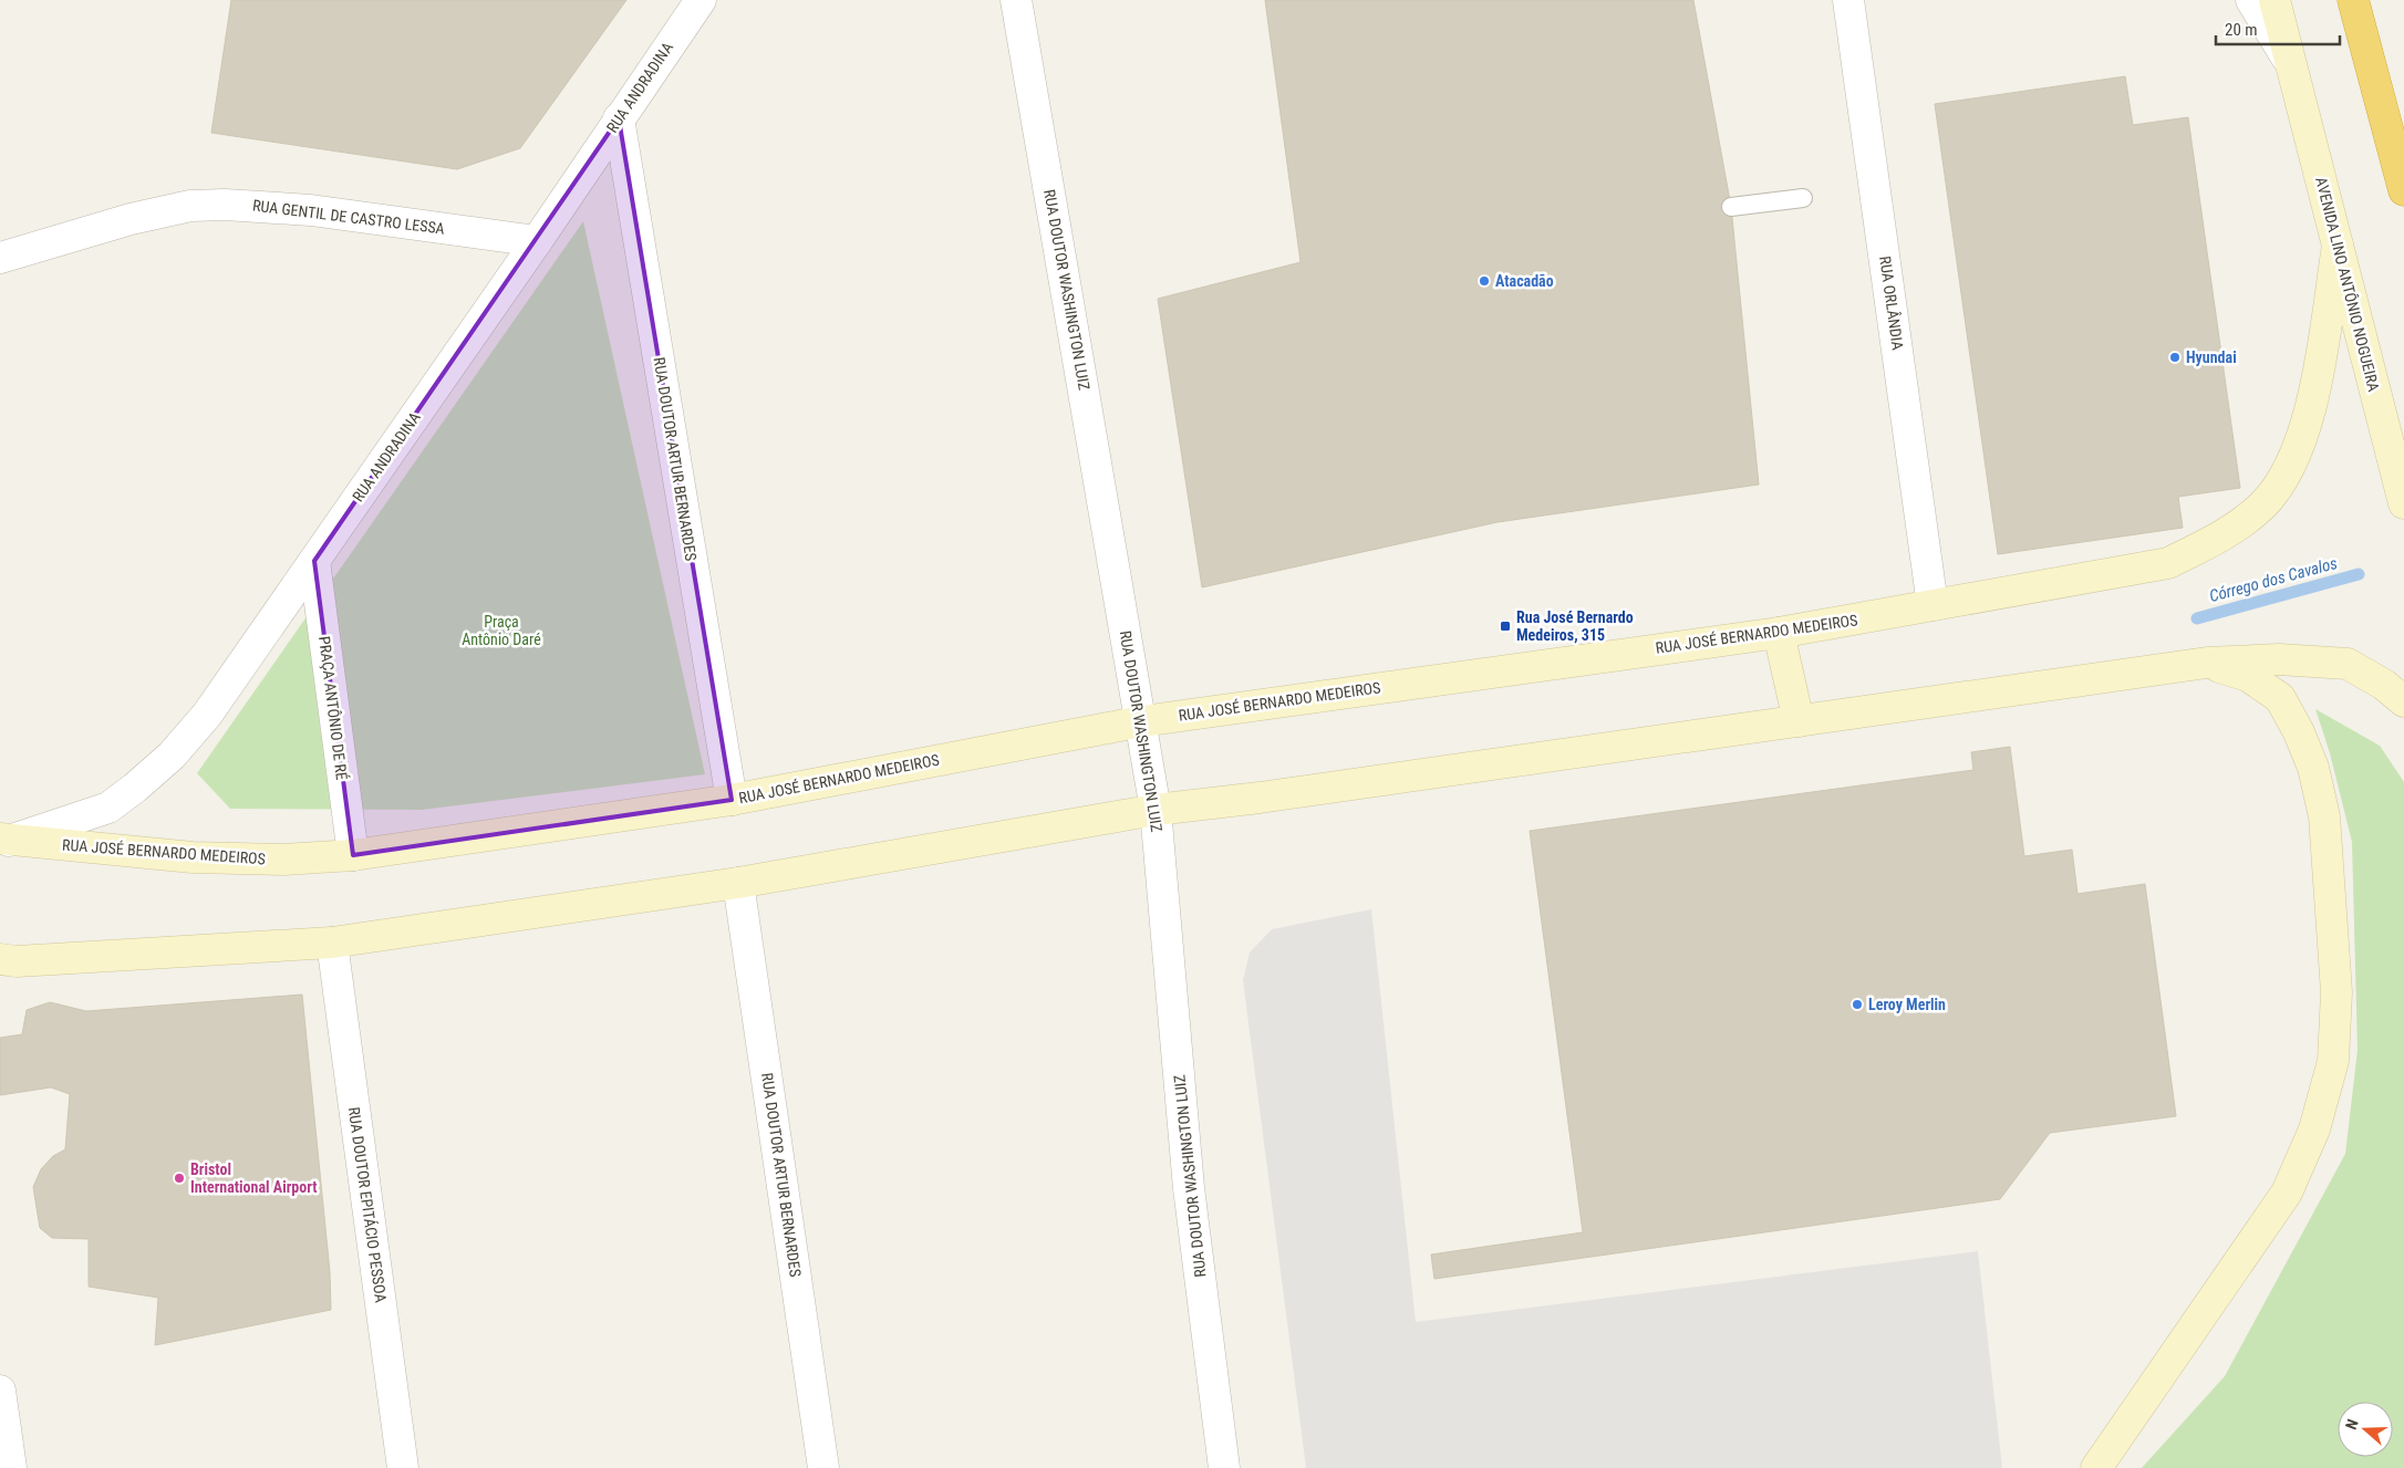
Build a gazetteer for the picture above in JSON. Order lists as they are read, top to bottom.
{
  "streets": {
    "main road": ["AVENIDA LINO ANTÔNIO NOGUEIRA", "RUA JOSÉ BERNARDO MEDEIROS"],
    "street": [
      "RUA ANDRADINA",
      "RUA GENTIL DE CASTRO LESSA",
      "RUA DOUTOR WASHINGTON LUIZ",
      "RUA ORLÂNDIA",
      "RUA DOUTOR ARTUR BERNARDES",
      "PRAÇA ANTÔNIO DE RÉ",
      "RUA DOUTOR EPITÁCIO PESSOA"
    ]
  },
  "crossings": [
    ["RUA ANDRADINA", "RUA GENTIL DE CASTRO LESSA"],
    ["RUA ANDRADINA", "RUA DOUTOR ARTUR BERNARDES"],
    ["RUA ANDRADINA", "RUA JOSÉ BERNARDO MEDEIROS"],
    ["RUA ANDRADINA", "PRAÇA ANTÔNIO DE RÉ"],
    ["AVENIDA LINO ANTÔNIO NOGUEIRA", "RUA JOSÉ BERNARDO MEDEIROS"],
    ["RUA DOUTOR WASHINGTON LUIZ", "RUA JOSÉ BERNARDO MEDEIROS"],
    ["RUA ORLÂNDIA", "RUA JOSÉ BERNARDO MEDEIROS"],
    ["RUA DOUTOR ARTUR BERNARDES", "RUA JOSÉ BERNARDO MEDEIROS"],
    ["RUA JOSÉ BERNARDO MEDEIROS", "PRAÇA ANTÔNIO DE RÉ"]
  ],
  "water": ["Córrego dos Cavalos"],
  "parks": ["Praça Antônio Daré"],
  "places": {
    "other": [
      "Atacadão",
      "Hyundai",
      "Leroy Merlin",
      "Bristol International Airport"
    ],
    "transit": ["Rua José Bernardo Medeiros, 315"]
  },
  "scale_bar": "20 m",
  "north": "left"
}
